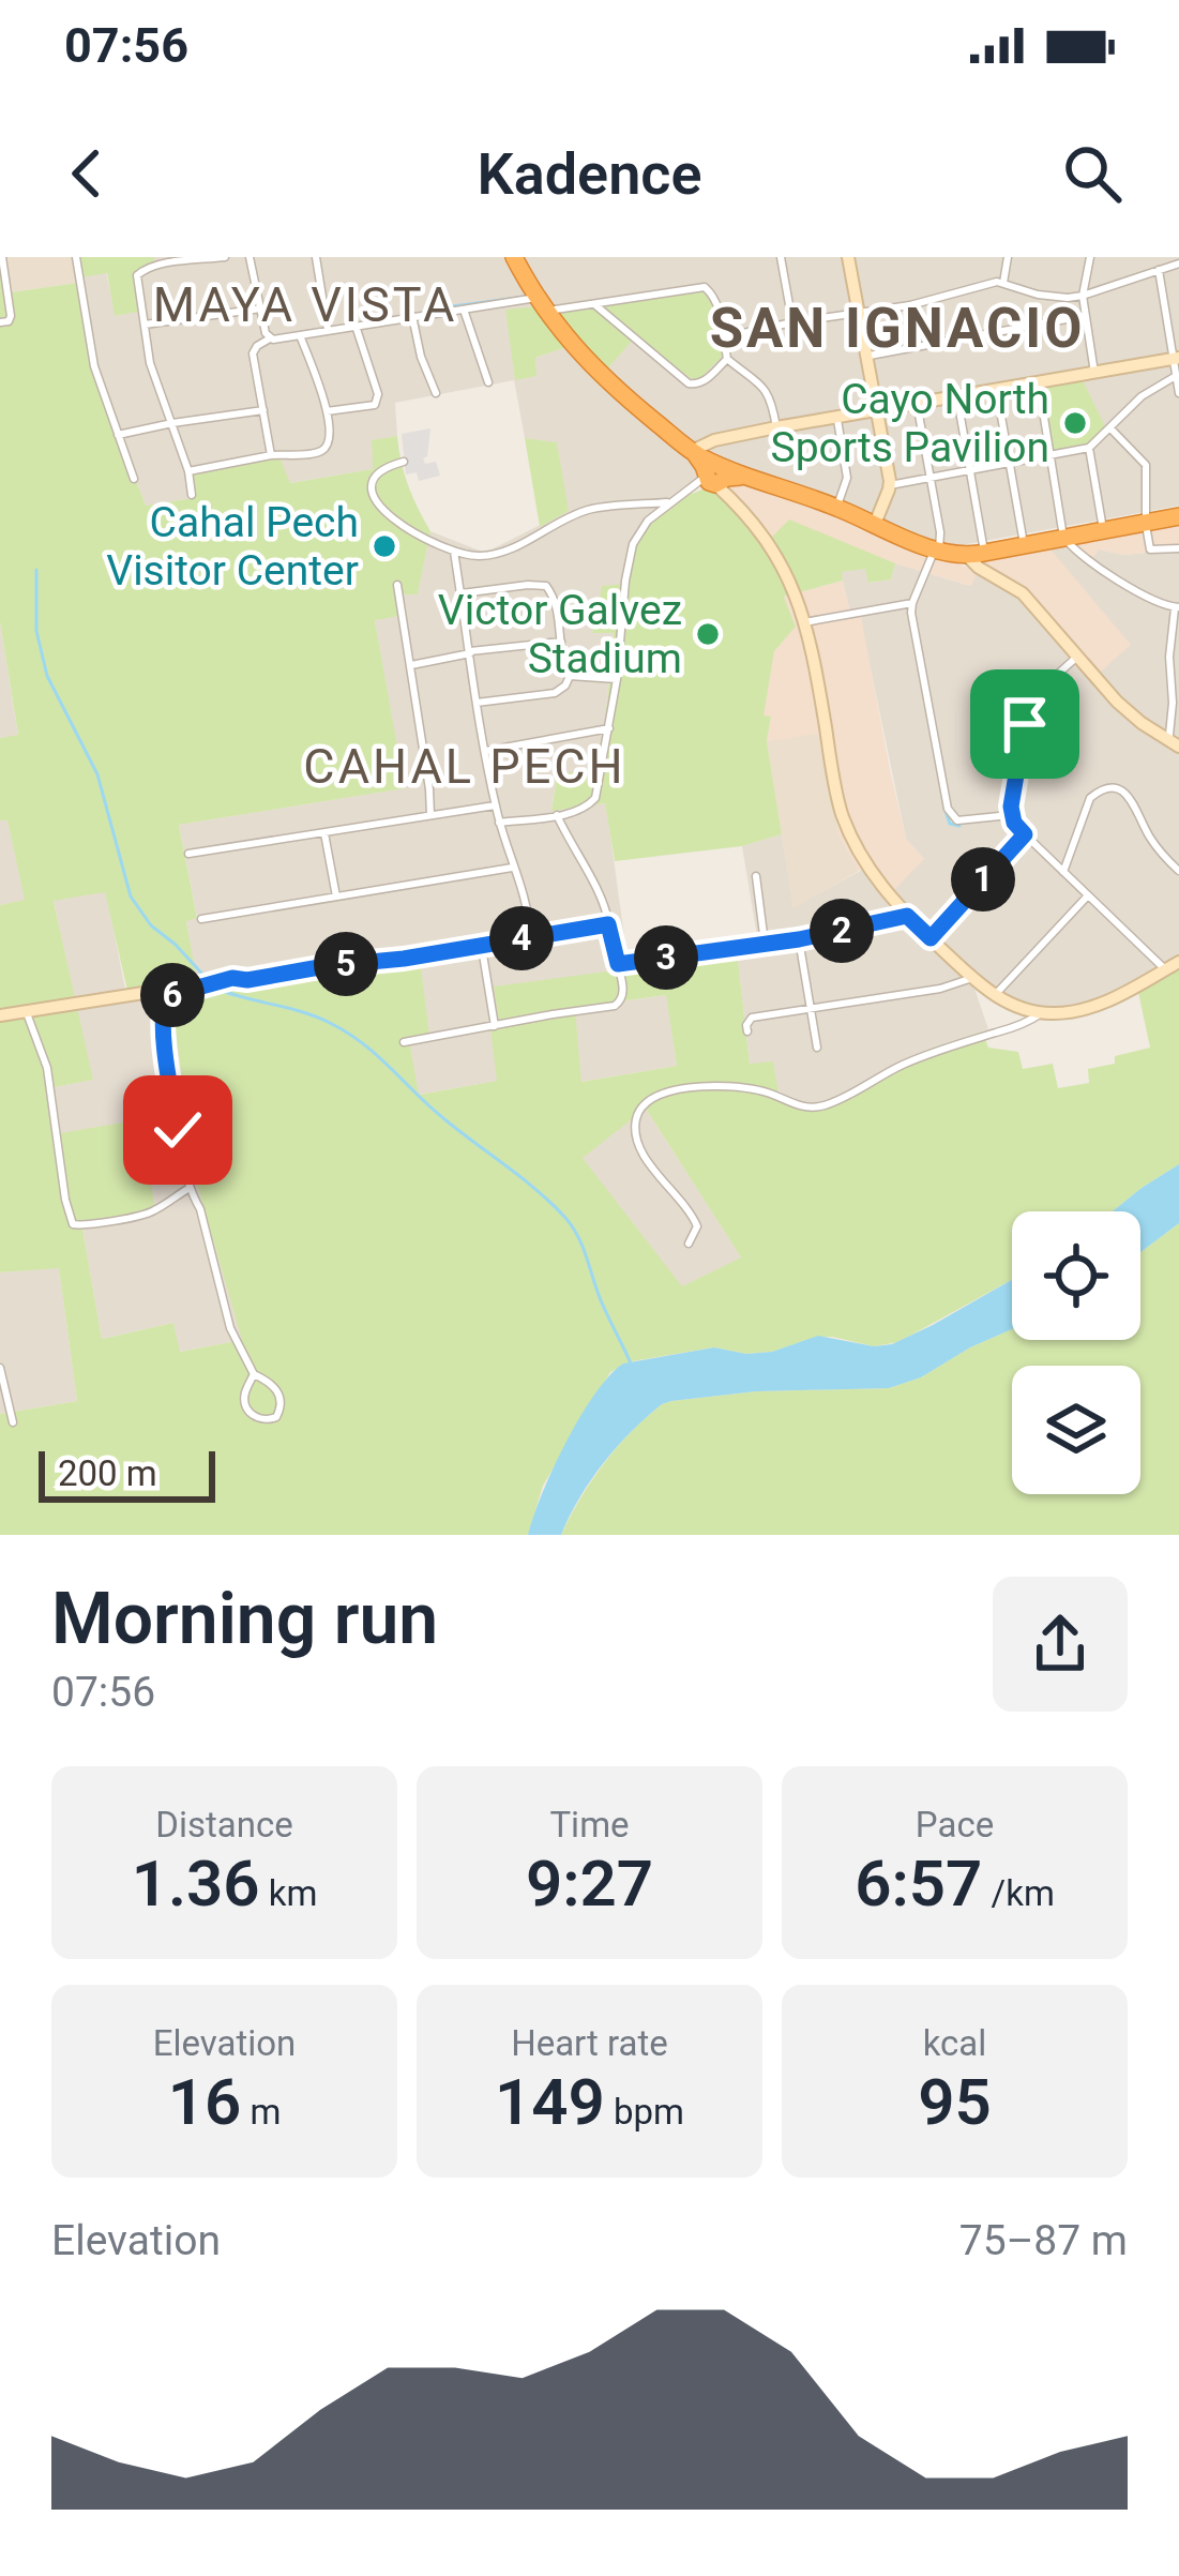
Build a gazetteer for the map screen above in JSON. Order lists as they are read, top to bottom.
{
  "districts": ["MAYA VISTA", "SAN IGNACIO", "CAHAL PECH"],
  "places": ["Cayo North Sports Pavilion", "Cahal Pech Visitor Center", "Victor Galvez Stadium"],
  "scale_bar": "200 m",
  "page": {
    "status": "07:56",
    "header": "Kadence",
    "pins": [
      "1",
      "2",
      "4",
      "3",
      "5",
      "6"
    ],
    "scale": "200 m",
    "heading": ["Morning run", "07:56"],
    "stats": [
      ["Distance", "1.36 km"],
      ["Time", "9:27"],
      ["Pace", "6:57 /km"],
      ["Elevation", "16 m"],
      ["Heart rate", "149 bpm"],
      ["kcal", "95"]
    ],
    "chart": ["Elevation", "75–87 m"]
  }
}
